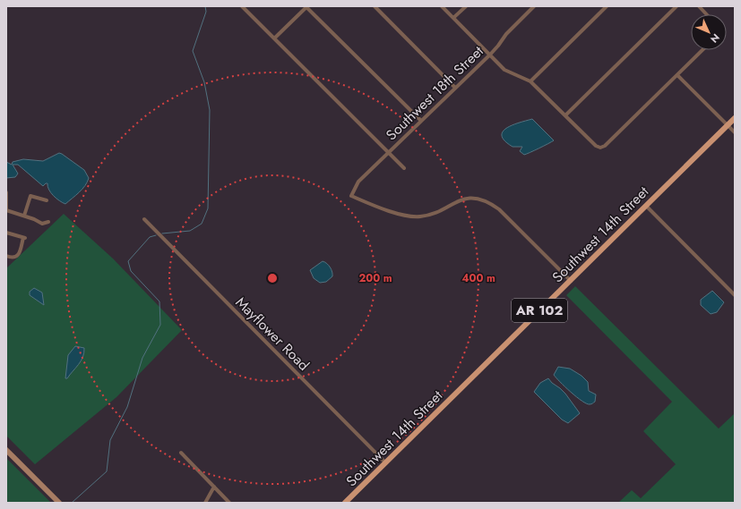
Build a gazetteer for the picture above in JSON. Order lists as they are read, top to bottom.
{
  "streets": {
    "main road": ["Southwest 14th Street", "AR 102"],
    "street": ["Southwest 18th Street", "Mayflower Road"]
  },
  "crossings": [
    ["Southwest 18th Street", "Southwest 14th Street"],
    ["Southwest 14th Street", "Mayflower Road"]
  ],
  "north": "bottom right",
  "rings": ["200 m", "400 m"]
}
